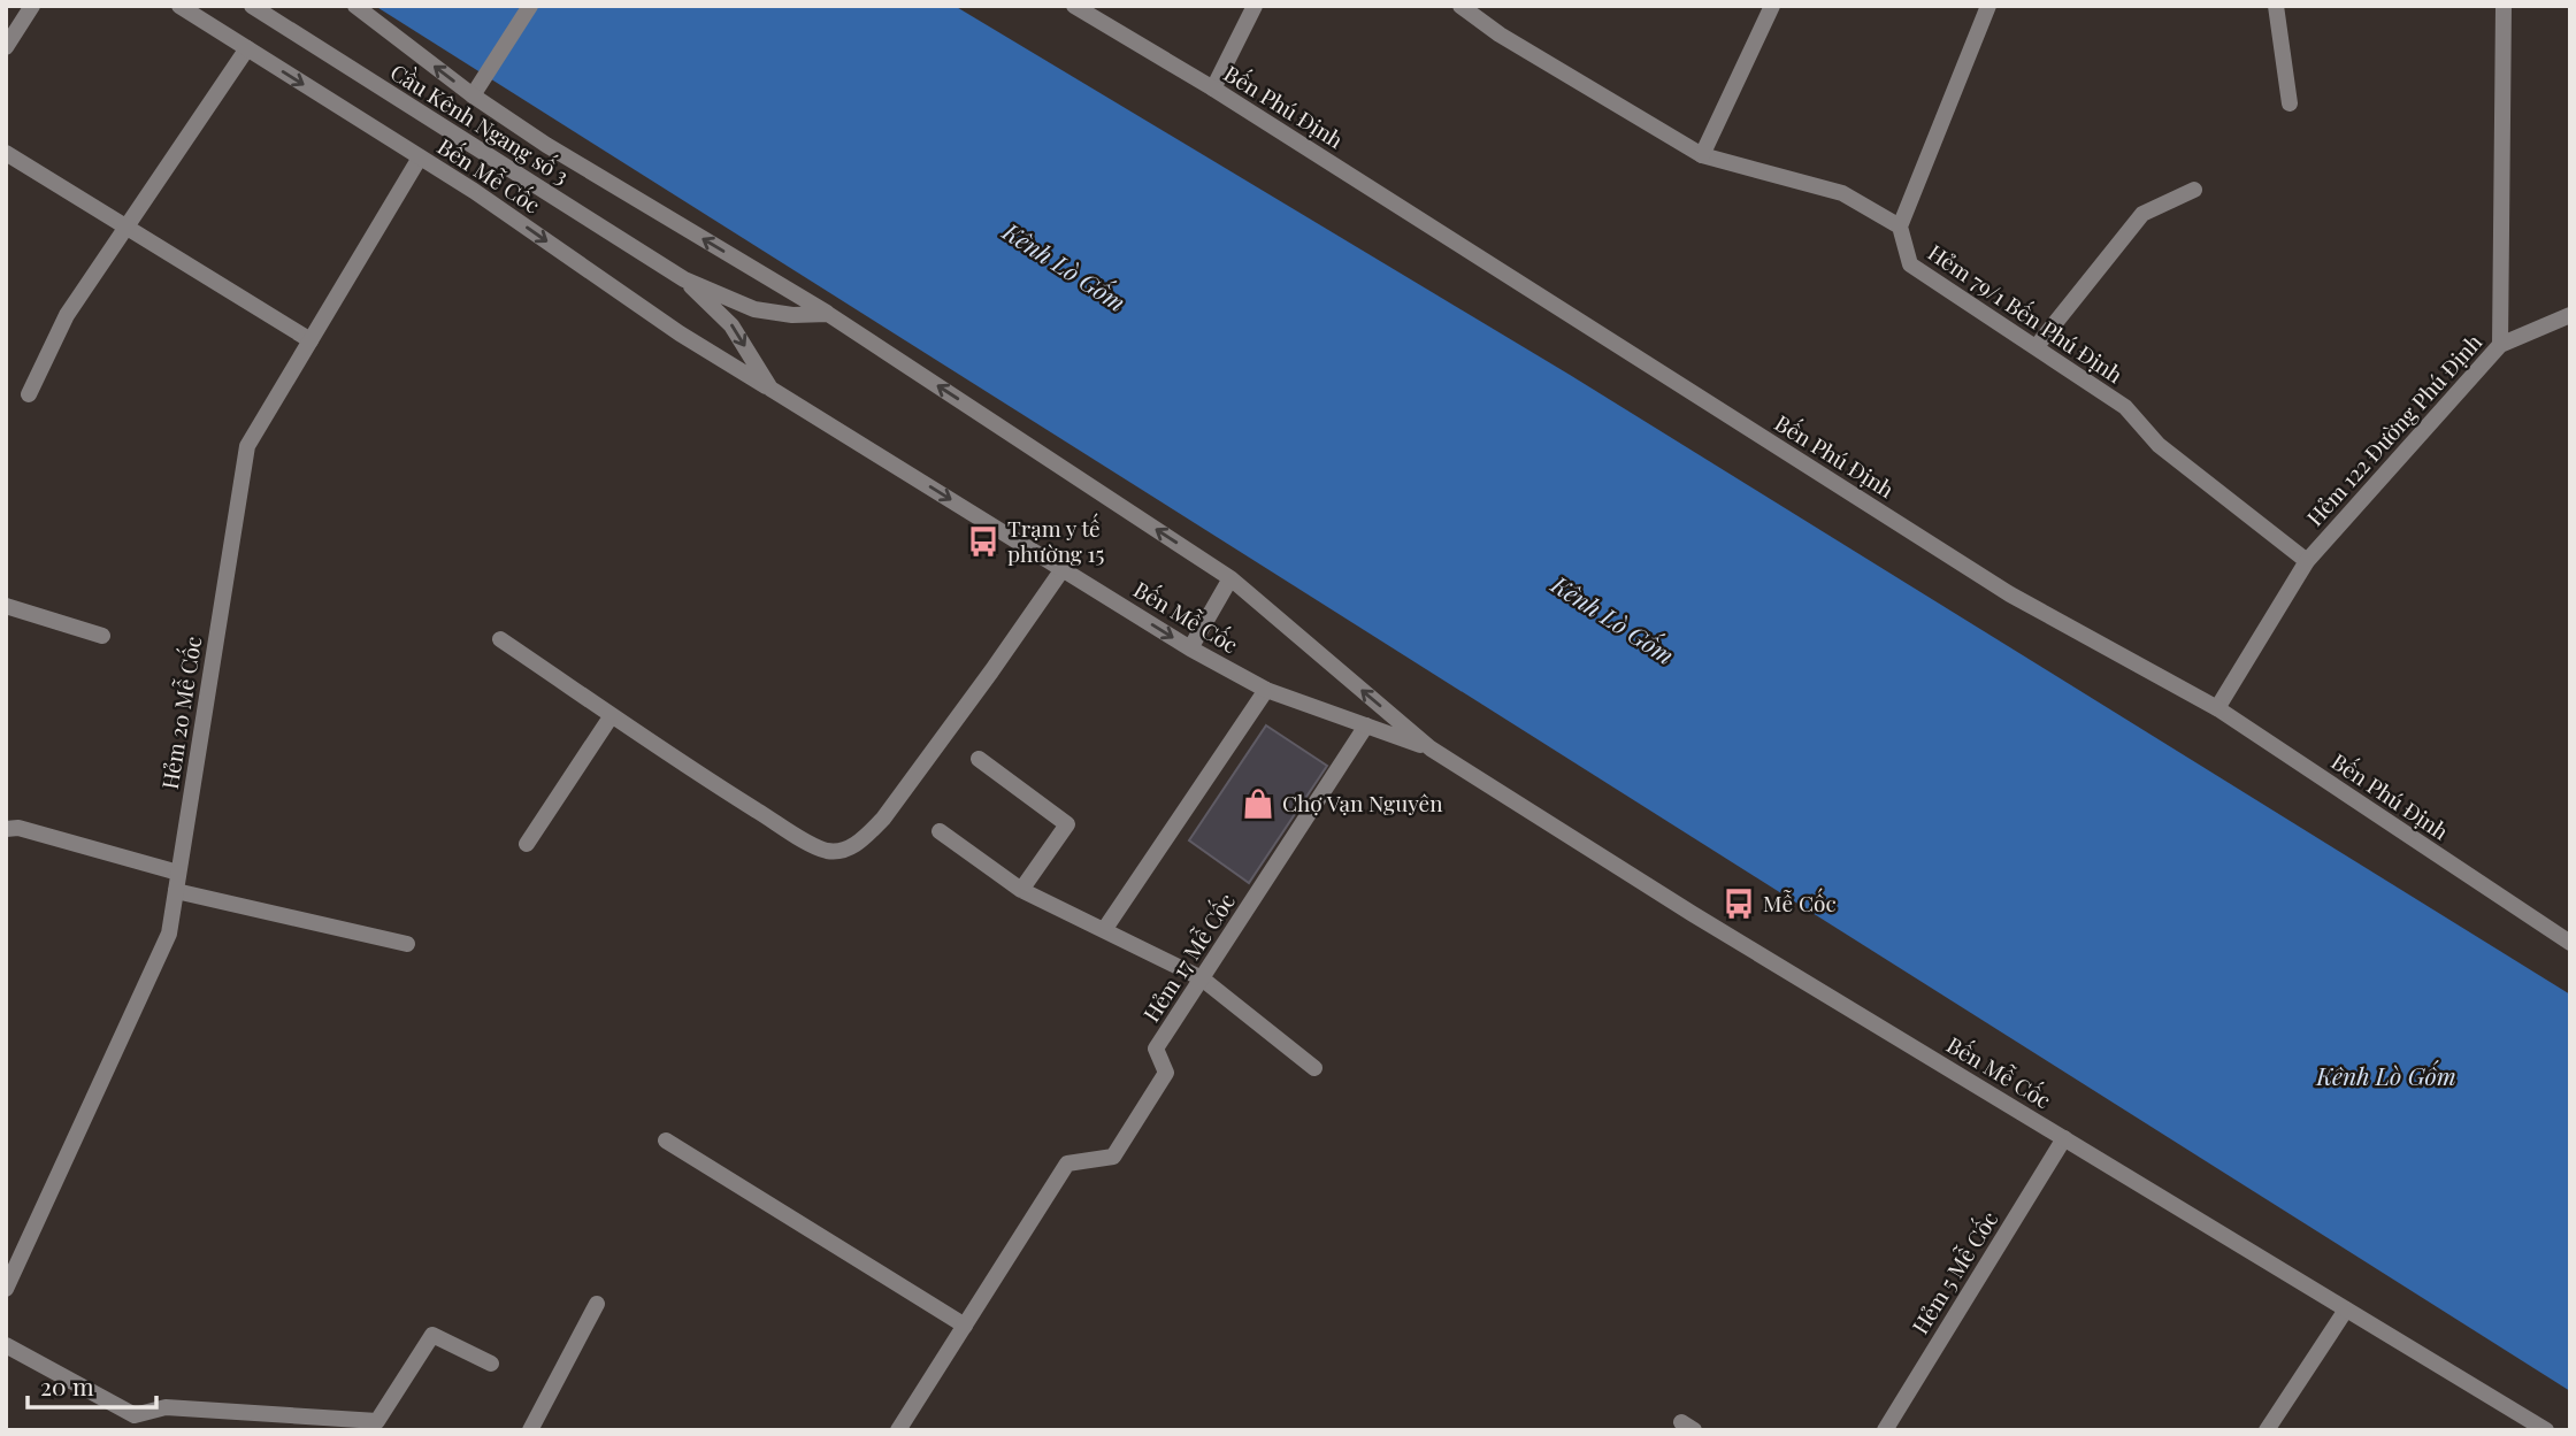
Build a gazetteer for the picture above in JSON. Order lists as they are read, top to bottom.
{
  "streets": {
    "street": [
      "Bến Phú Định",
      "Cầu Kênh Ngang số 3",
      "Bến Mễ Cốc",
      "Hẻm 79/1 Bến Phú Định",
      "Hẻm 122 Đường Phú Định",
      "Hẻm 20 Mễ Cốc",
      "Hẻm 17 Mễ Cốc",
      "Hẻm 5 Mễ Cốc"
    ]
  },
  "crossings": [
    ["Bến Phú Định", "Hẻm 122 Đường Phú Định"],
    ["Cầu Kênh Ngang số 3", "Bến Mễ Cốc"],
    ["Bến Mễ Cốc", "Hẻm 20 Mễ Cốc"],
    ["Bến Mễ Cốc", "Hẻm 17 Mễ Cốc"],
    ["Bến Mễ Cốc", "Hẻm 5 Mễ Cốc"],
    ["Hẻm 79/1 Bến Phú Định", "Hẻm 122 Đường Phú Định"]
  ],
  "water": ["Kênh Lò Gốm"],
  "places": {
    "bus stop": ["Trạm y tế phường 15", "Mễ Cốc"],
    "shop": ["Chợ Vạn Nguyên"]
  },
  "scale_bar": "20 m"
}
